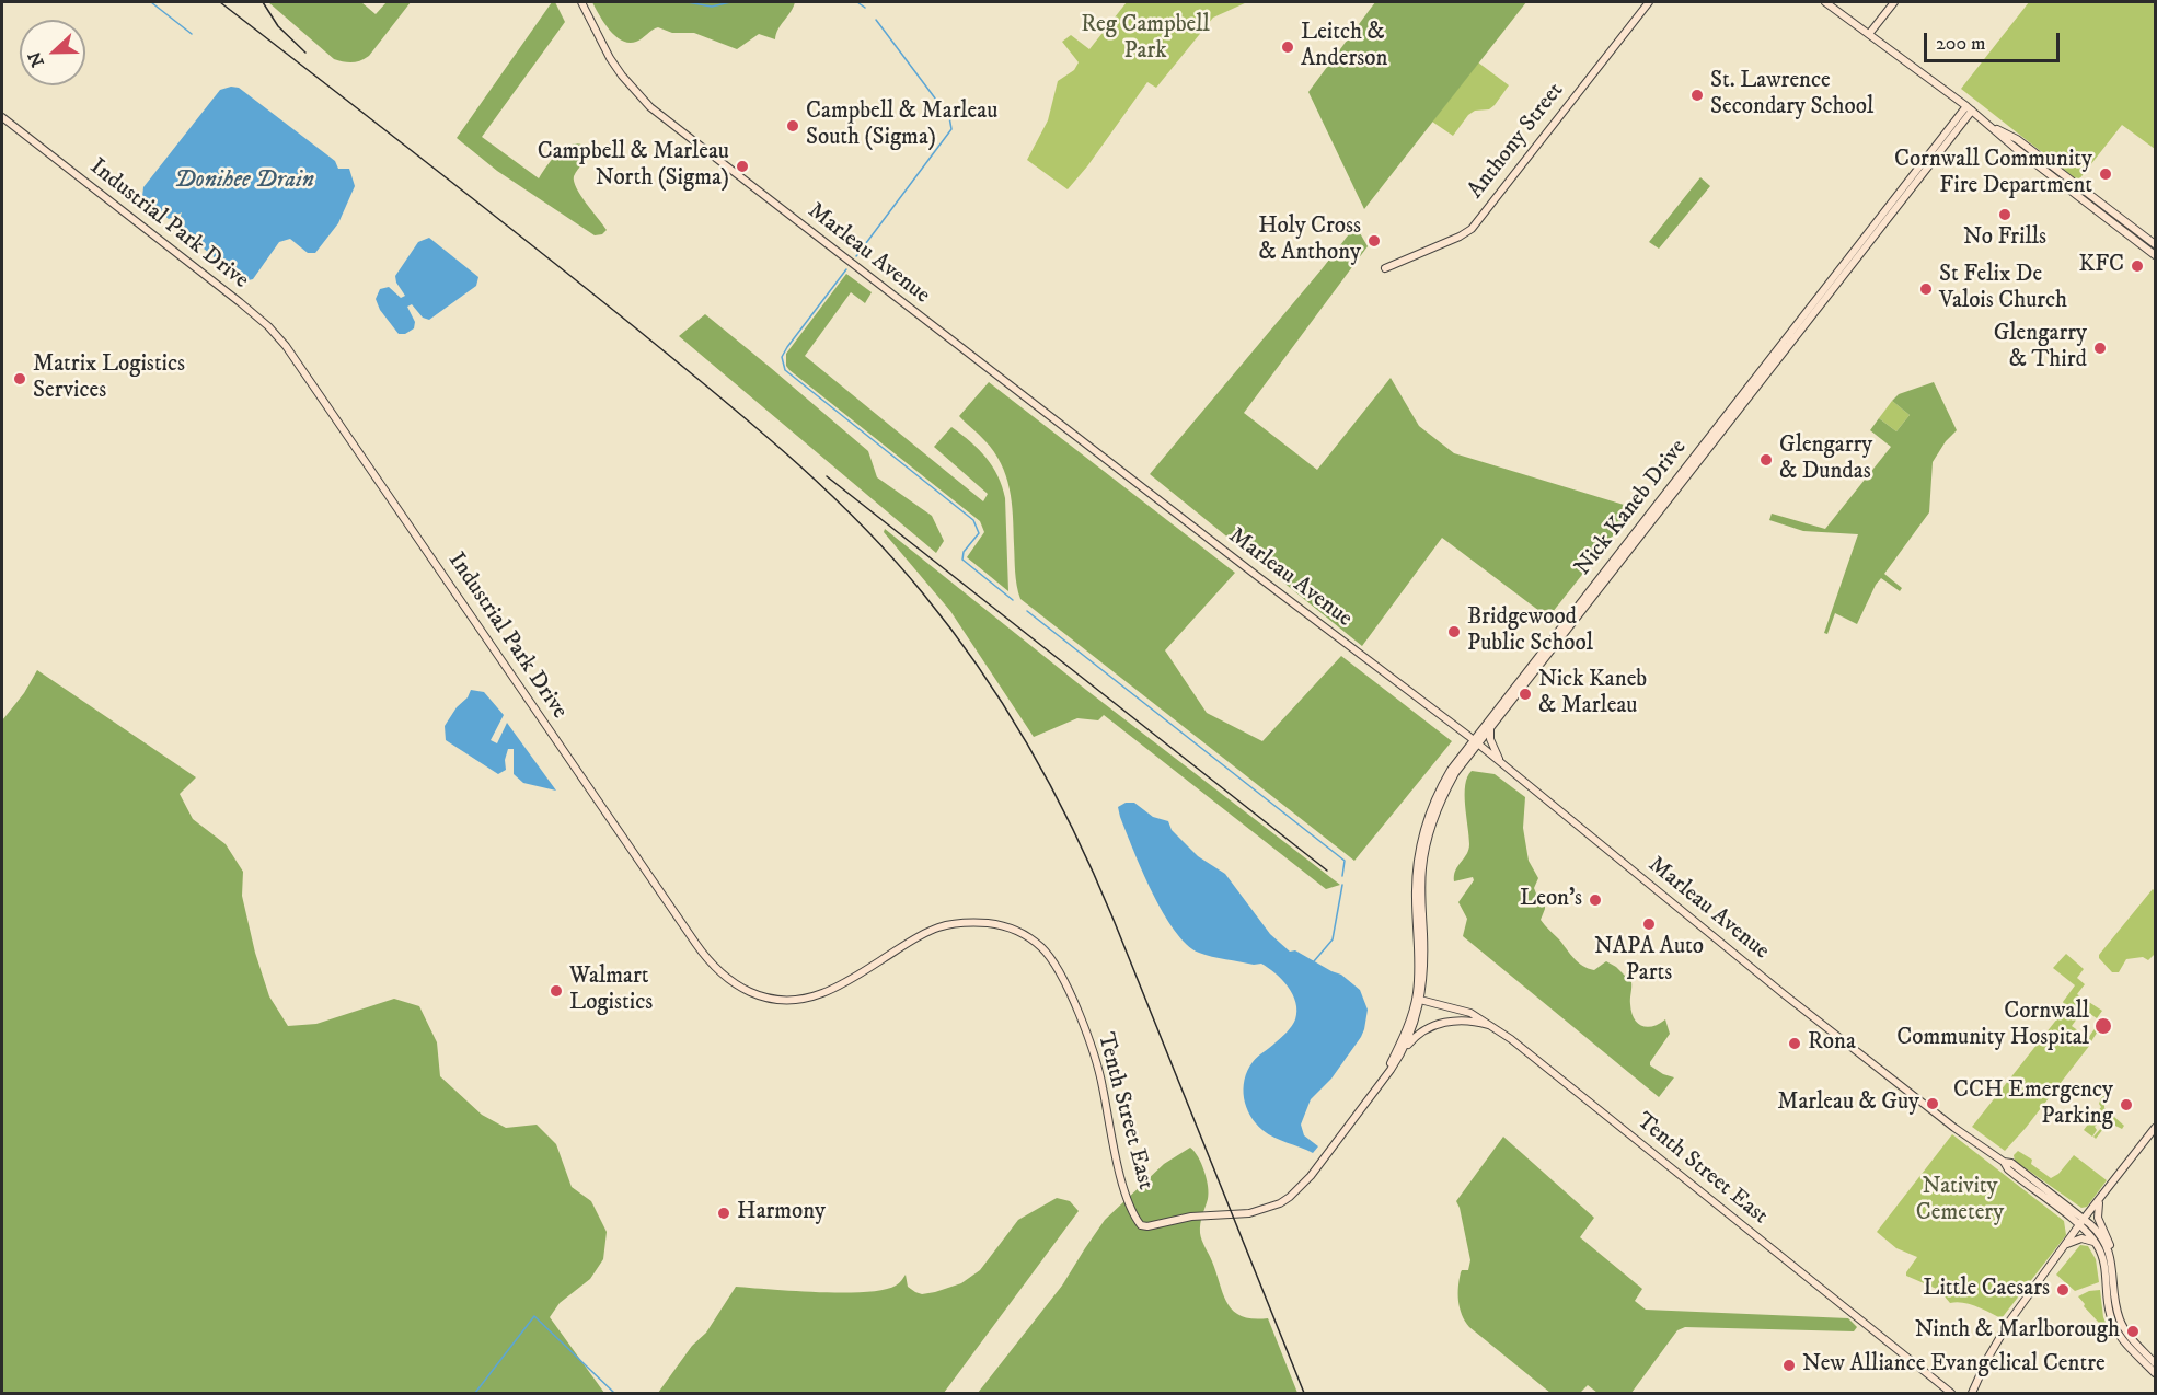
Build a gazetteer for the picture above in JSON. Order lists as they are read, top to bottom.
{
  "streets": {
    "street": [
      "Anthony Street",
      "Industrial Park Drive",
      "Marleau Avenue",
      "Nick Kaneb Drive",
      "Tenth Street East"
    ]
  },
  "crossings": [
    ["Industrial Park Drive", "Tenth Street East"],
    ["Marleau Avenue", "Nick Kaneb Drive"],
    ["Nick Kaneb Drive", "Tenth Street East"]
  ],
  "water": ["Donihee Drain"],
  "parks": ["Reg Campbell Park", "Nativity Cemetery"],
  "places": [
    "Leitch & Anderson",
    "St. Lawrence Secondary School",
    "Campbell & Marleau South (Sigma)",
    "Campbell & Marleau North (Sigma)",
    "Cornwall Community Fire Department",
    "No Frills",
    "Holy Cross & Anthony",
    "KFC",
    "St Felix De Valois Church",
    "Glengarry & Third",
    "Matrix Logistics Services",
    "Glengarry & Dundas",
    "Bridgewood Public School",
    "Nick Kaneb & Marleau",
    "Leon's",
    "NAPA Auto Parts",
    "Walmart Logistics",
    "Cornwall Community Hospital",
    "Rona",
    "Marleau & Guy",
    "CCH Emergency Parking",
    "Harmony",
    "Little Caesars",
    "Ninth & Marlborough",
    "New Alliance Evangelical Centre"
  ],
  "scale_bar": "200 m",
  "north": "left"
}
